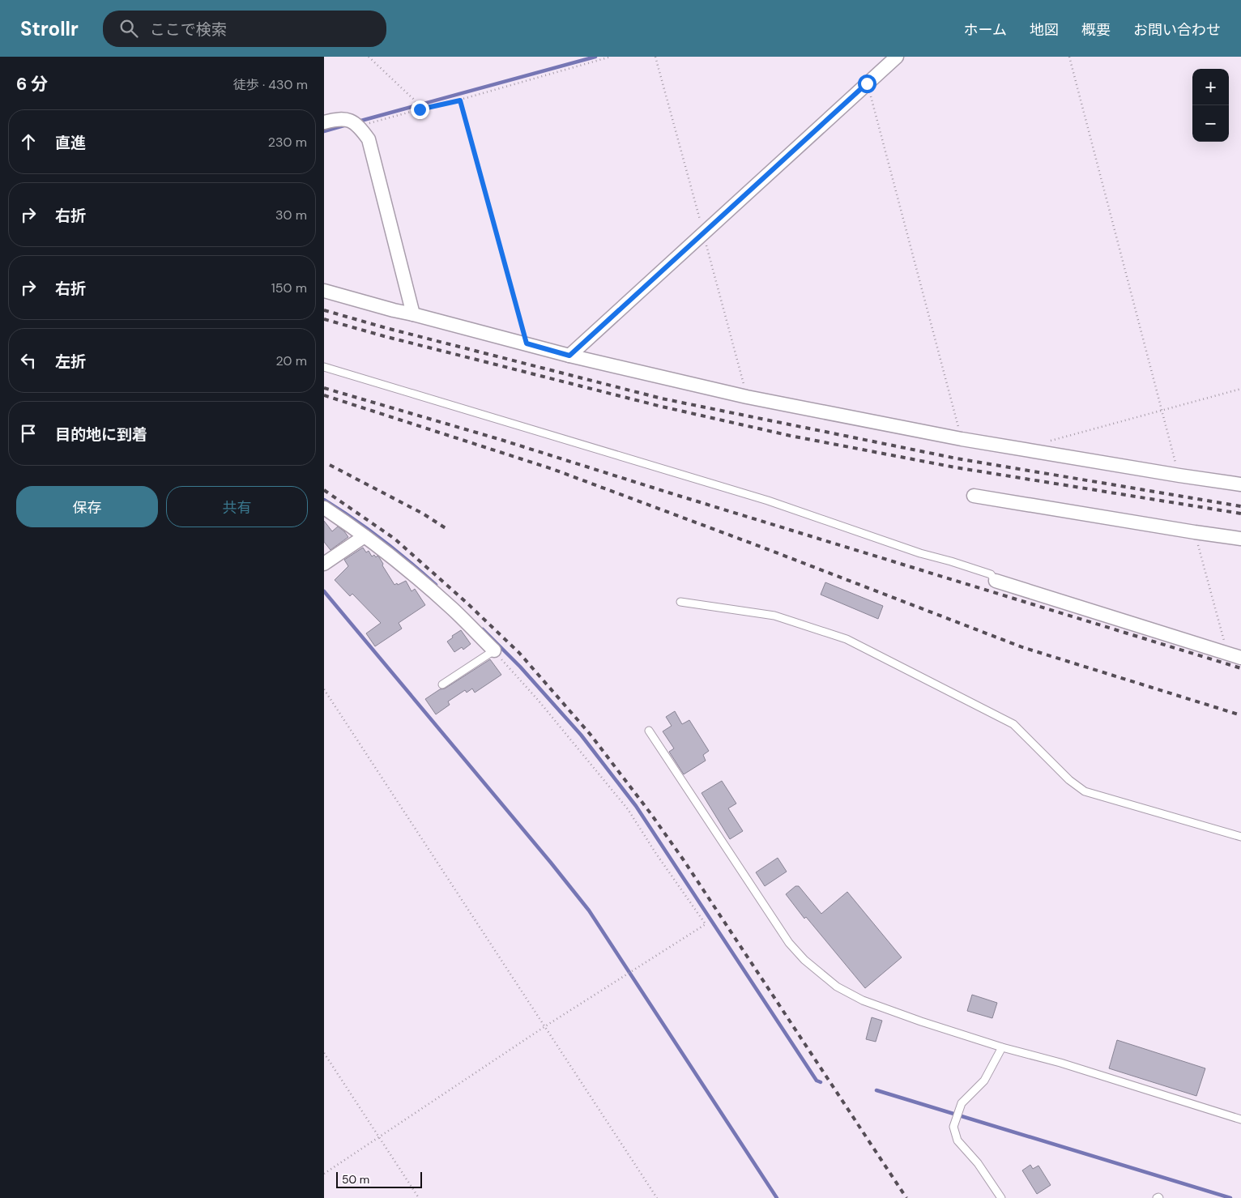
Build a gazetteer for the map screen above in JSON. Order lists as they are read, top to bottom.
{
  "scale_bar": "50 m",
  "page": {
    "header": "Strollr",
    "search": "ここで検索",
    "nav": [
      "ホーム",
      "地図",
      "概要",
      "お問い合わせ"
    ],
    "heading": ["6 分", "徒歩 · 430 m"],
    "map_buttons": ["+", "−"],
    "list": [
      ["直進", "230 m"],
      ["右折", "30 m"],
      ["右折", "150 m"],
      ["左折", "20 m"],
      "目的地に到着"
    ],
    "buttons": ["保存", "共有"],
    "scale": "50 m"
  }
}
